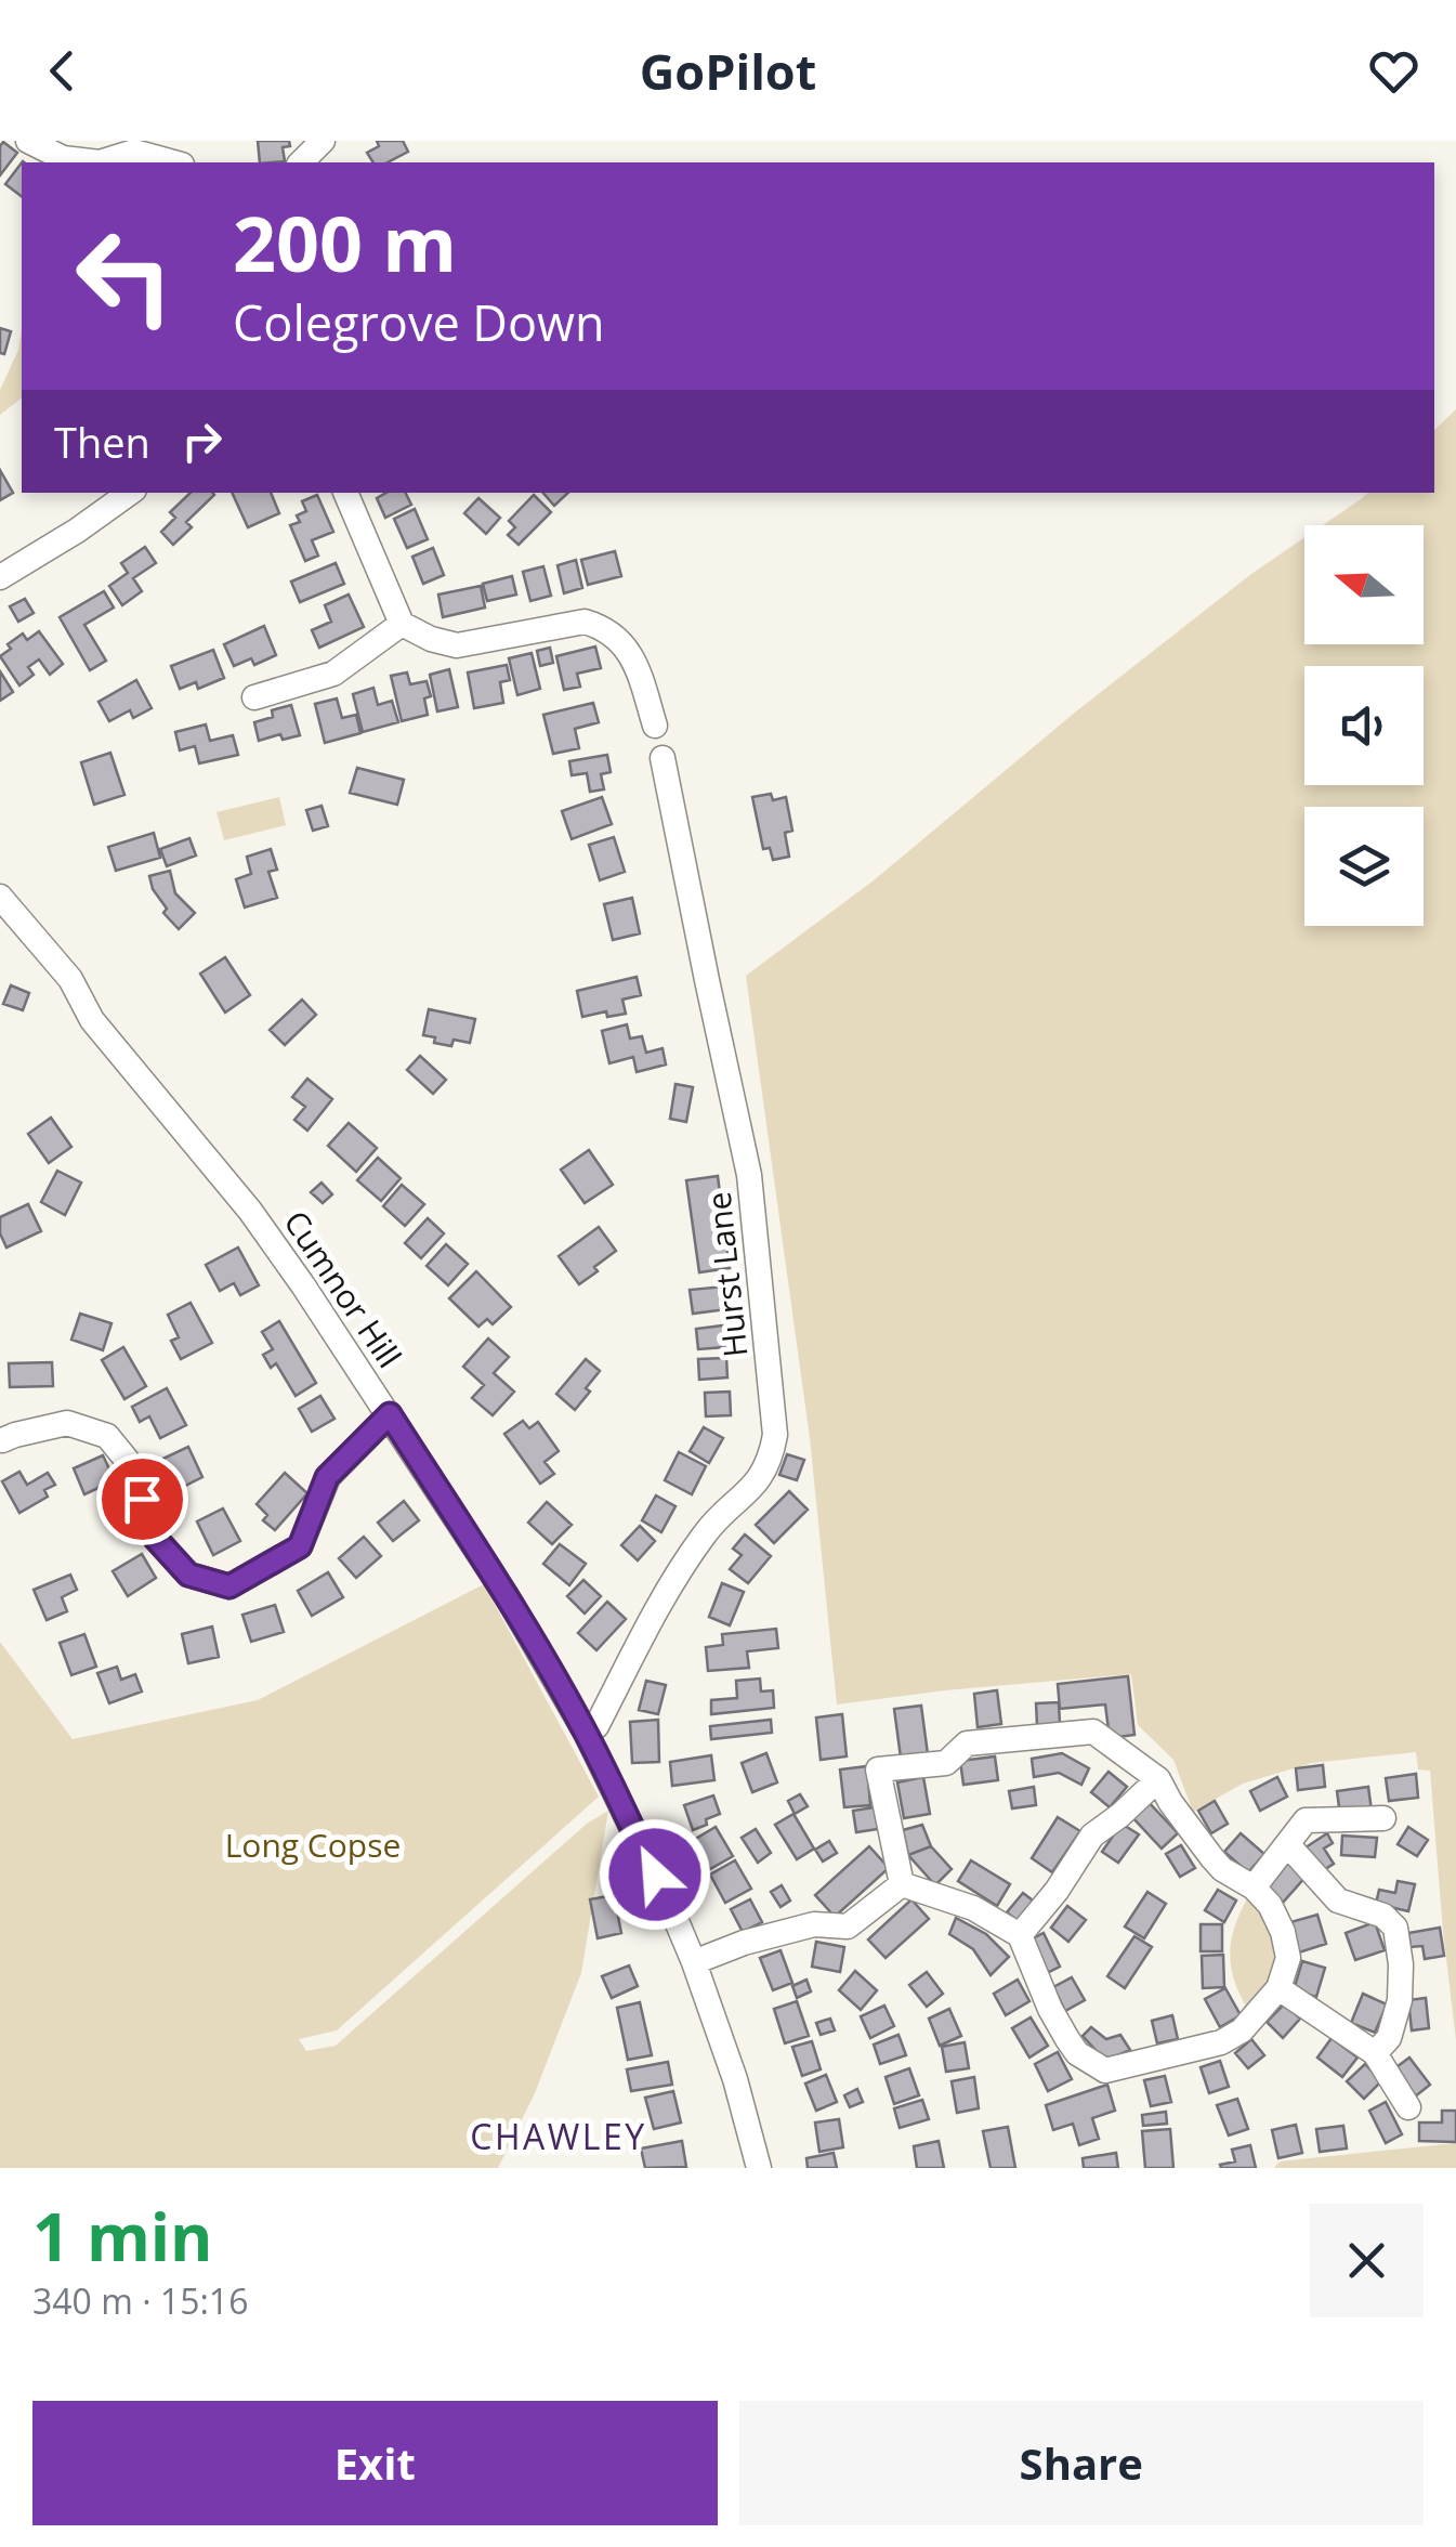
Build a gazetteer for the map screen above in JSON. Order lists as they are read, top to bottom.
{
  "streets": {
    "street": ["Hurst Lane", "Cumnor Hill"]
  },
  "crossings": [
    ["Hurst Lane", "Cumnor Hill"]
  ],
  "districts": ["CHAWLEY"],
  "parks": ["Long Copse"],
  "north": "left",
  "page": {
    "header": "GoPilot",
    "turn": ["200 m", "Colegrove Down"],
    "then": "Then",
    "heading": ["1 min", "340 m · 15:16"],
    "buttons": ["Exit", "Share"]
  }
}
